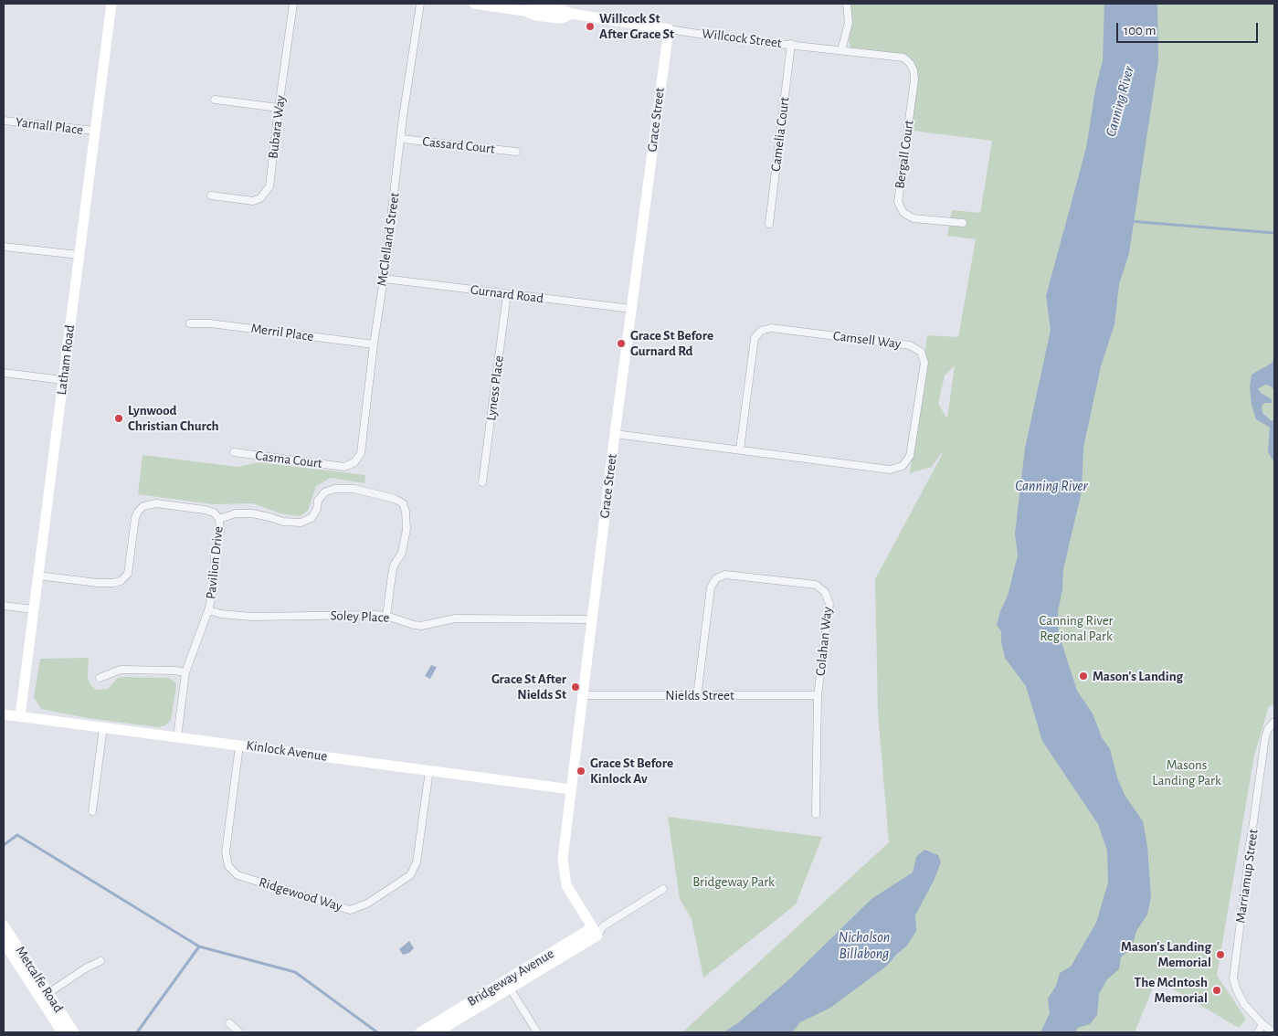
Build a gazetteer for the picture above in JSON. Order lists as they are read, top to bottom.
{
  "streets": {
    "street": [
      "Willcock Street",
      "Grace Street",
      "Yarnall Place",
      "Bubara Way",
      "Camelia Court",
      "Cassard Court",
      "Bergall Court",
      "McClelland Street",
      "Gurnard Road",
      "Merril Place",
      "Camsell Way",
      "Latham Road",
      "Lyness Place",
      "Casma Court",
      "Pavilion Drive",
      "Soley Place",
      "Colahan Way",
      "Nields Street",
      "Kinlock Avenue",
      "Marriamup Street",
      "Ridgewood Way",
      "Bridgeway Avenue",
      "Metcalfe Road"
    ]
  },
  "crossings": [
    ["Willcock Street", "Grace Street"],
    ["Willcock Street", "Camelia Court"],
    ["Willcock Street", "Bergall Court"],
    ["Grace Street", "Gurnard Road"],
    ["Grace Street", "Camsell Way"],
    ["Grace Street", "Soley Place"],
    ["Grace Street", "Nields Street"],
    ["Grace Street", "Kinlock Avenue"],
    ["Grace Street", "Bridgeway Avenue"],
    ["Yarnall Place", "Latham Road"],
    ["Cassard Court", "McClelland Street"],
    ["McClelland Street", "Gurnard Road"],
    ["McClelland Street", "Merril Place"],
    ["McClelland Street", "Casma Court"],
    ["Gurnard Road", "Lyness Place"],
    ["Latham Road", "Pavilion Drive"],
    ["Latham Road", "Kinlock Avenue"],
    ["Pavilion Drive", "Soley Place"],
    ["Pavilion Drive", "Kinlock Avenue"],
    ["Colahan Way", "Nields Street"],
    ["Kinlock Avenue", "Ridgewood Way"]
  ],
  "water": ["Canning River", "Nicholson Billabong"],
  "parks": ["Canning River Regional Park", "Masons Landing Park", "Bridgeway Park"],
  "places": [
    "Willcock St After Grace St",
    "Grace St Before Gurnard Rd",
    "Lynwood Christian Church",
    "Mason's Landing",
    "Grace St After Nields St",
    "Grace St Before Kinlock Av",
    "Mason's Landing Memorial",
    "The McIntosh Memorial"
  ],
  "scale_bar": "100 m"
}
